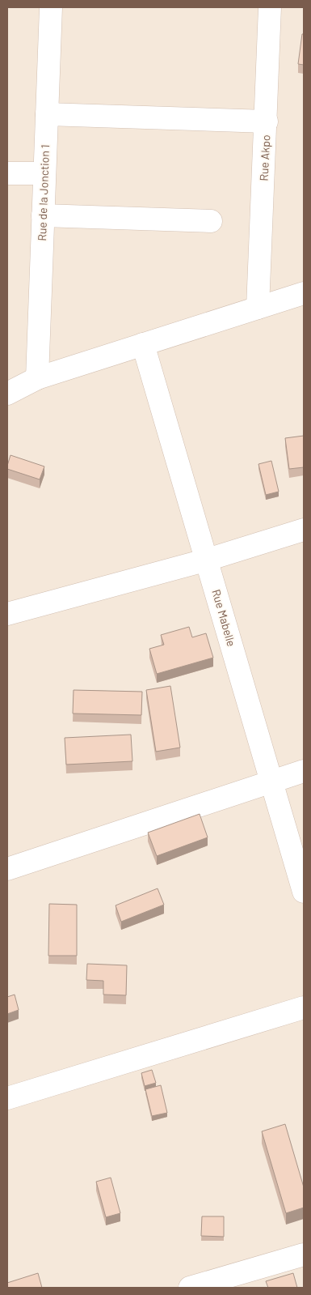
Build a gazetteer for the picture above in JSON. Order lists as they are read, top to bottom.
{
  "streets": {
    "street": ["Rue Akpo", "Rue de la Jonction 1", "Rue Mabelle"]
  }
}
